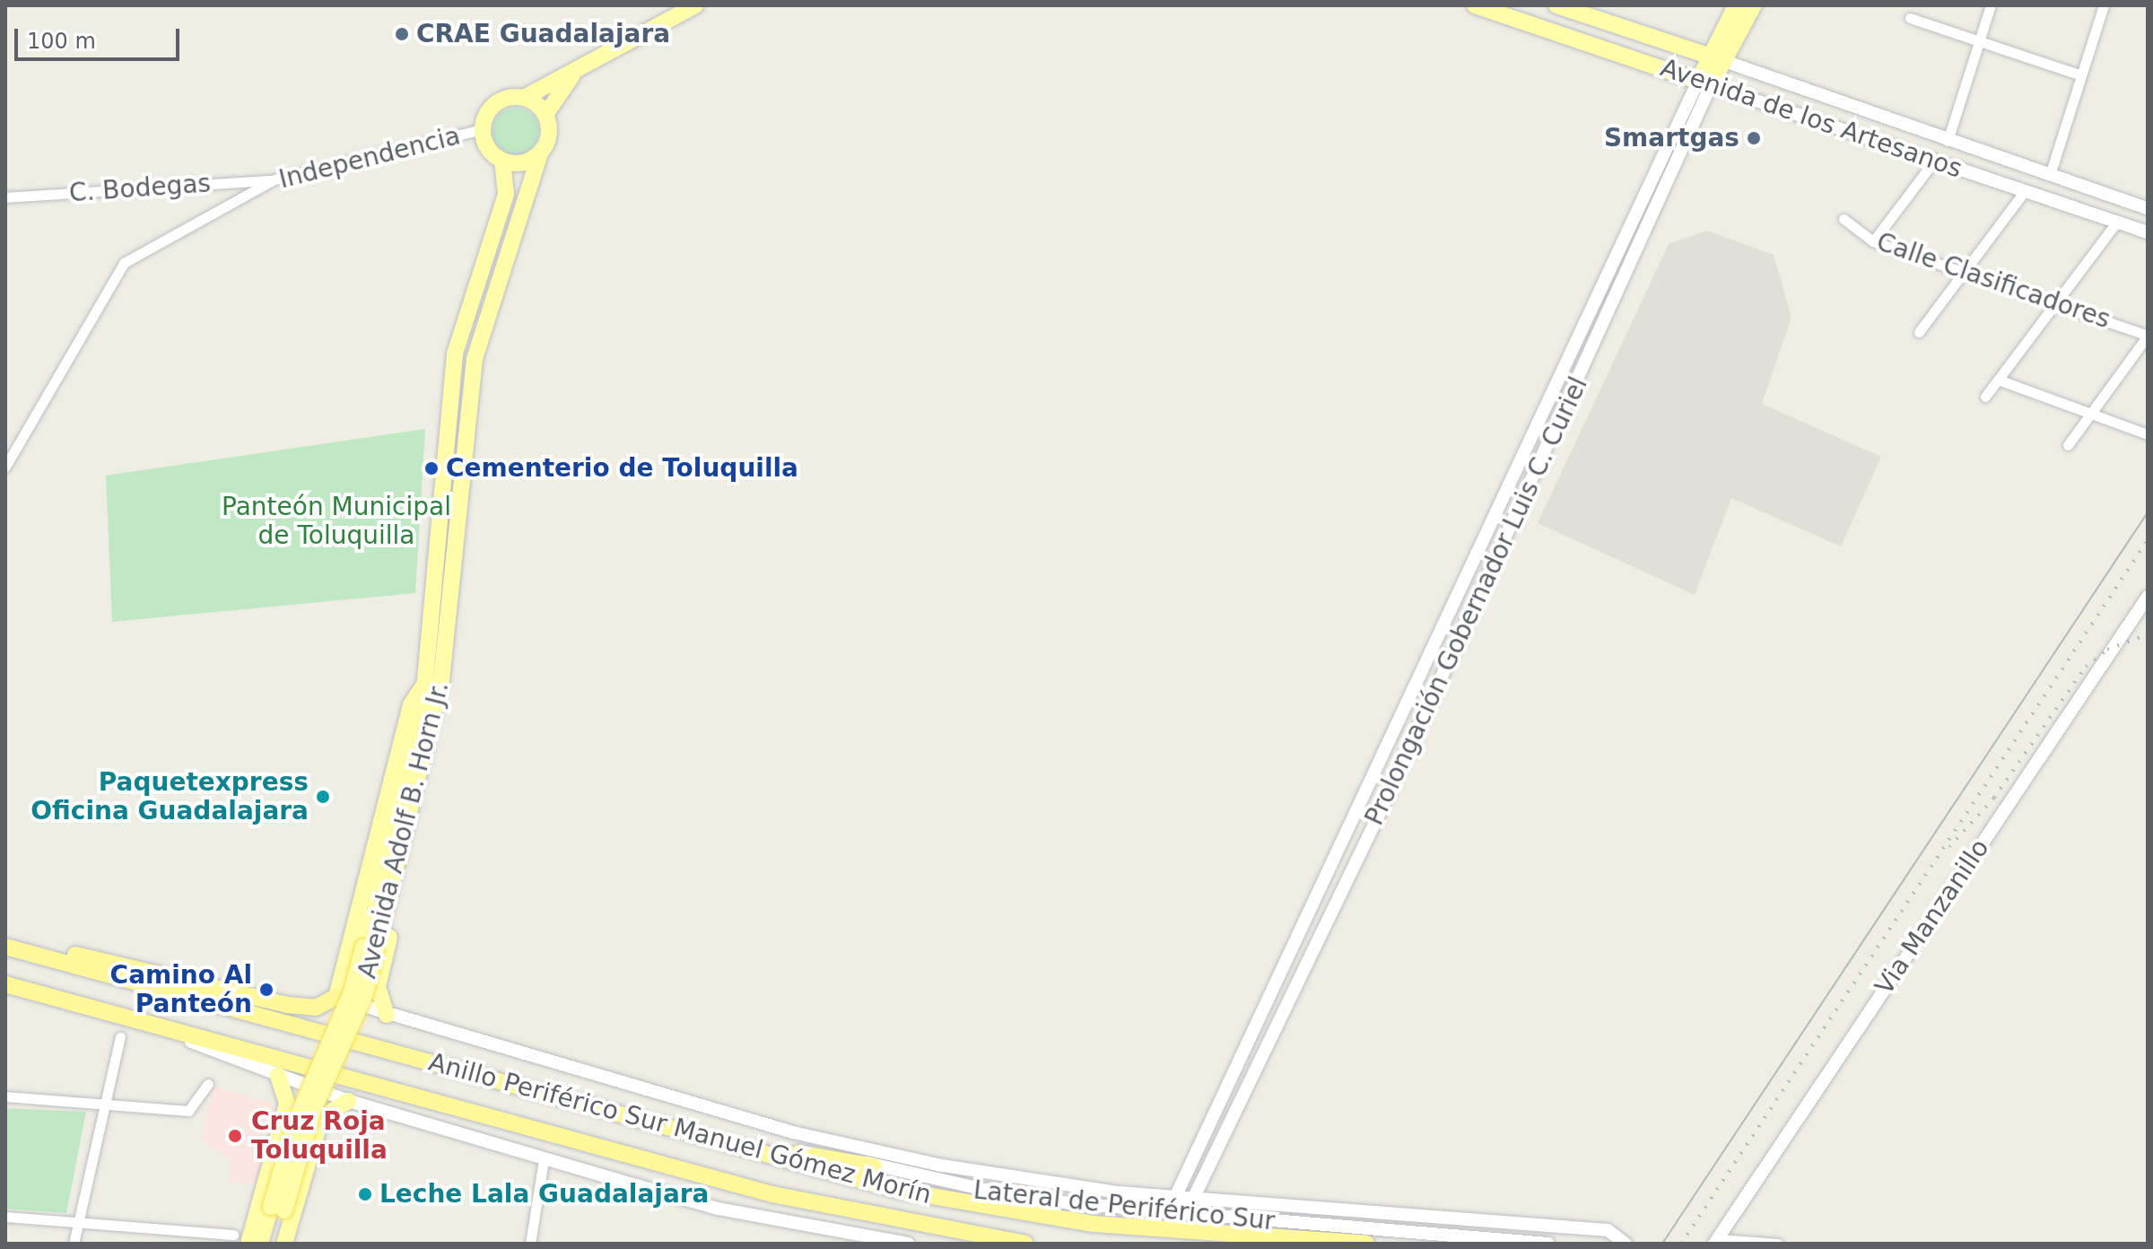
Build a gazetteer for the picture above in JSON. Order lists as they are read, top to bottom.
{
  "streets": {
    "highway": ["Anillo Periférico Sur Manuel Gómez Morín"],
    "main road": ["Avenida de los Artesanos", "Prolongación Gobernador Luis C. Curiel", "Avenida Adolf B. Horn Jr."],
    "street": [
      "Independencia",
      "C. Bodegas",
      "Calle Clasificadores",
      "Via Manzanillo",
      "Lateral de Periférico Sur"
    ]
  },
  "crossings": [
    ["Avenida de los Artesanos", "Prolongación Gobernador Luis C. Curiel"],
    ["Independencia", "C. Bodegas"],
    ["Independencia", "Avenida Adolf B. Horn Jr."]
  ],
  "parks": ["Panteón Municipal de Toluquilla"],
  "places": [
    "CRAE Guadalajara",
    "Smartgas",
    "Cementerio de Toluquilla",
    "Paquetexpress Oficina Guadalajara",
    "Camino Al Panteón",
    "Cruz Roja Toluquilla",
    "Leche Lala Guadalajara"
  ],
  "scale_bar": "100 m"
}
